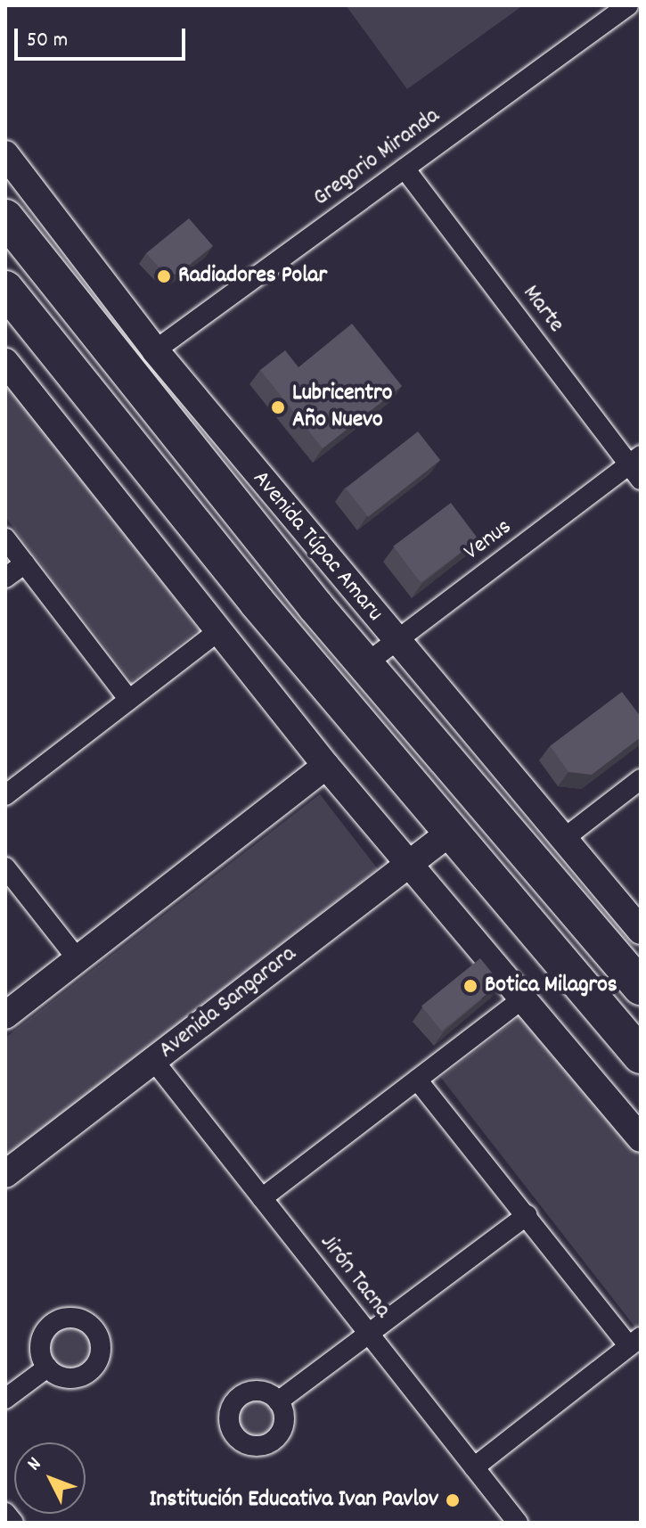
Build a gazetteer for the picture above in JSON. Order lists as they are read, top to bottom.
{
  "streets": {
    "highway": ["Avenida Túpac Amaru"],
    "street": [
      "Gregorio Miranda",
      "Marte",
      "Venus",
      "Avenida Sangarara",
      "Jirón Tacna"
    ]
  },
  "crossings": [
    ["Gregorio Miranda", "Marte"],
    ["Gregorio Miranda", "Avenida Túpac Amaru"],
    ["Marte", "Venus"],
    ["Venus", "Avenida Túpac Amaru"],
    ["Avenida Sangarara", "Jirón Tacna"]
  ],
  "places": [
    "Radiadores Polar",
    "Lubricentro Año Nuevo",
    "Botica Milagros",
    "Institución Educativa Ivan Pavlov"
  ],
  "scale_bar": "50 m",
  "north": "top left"
}
